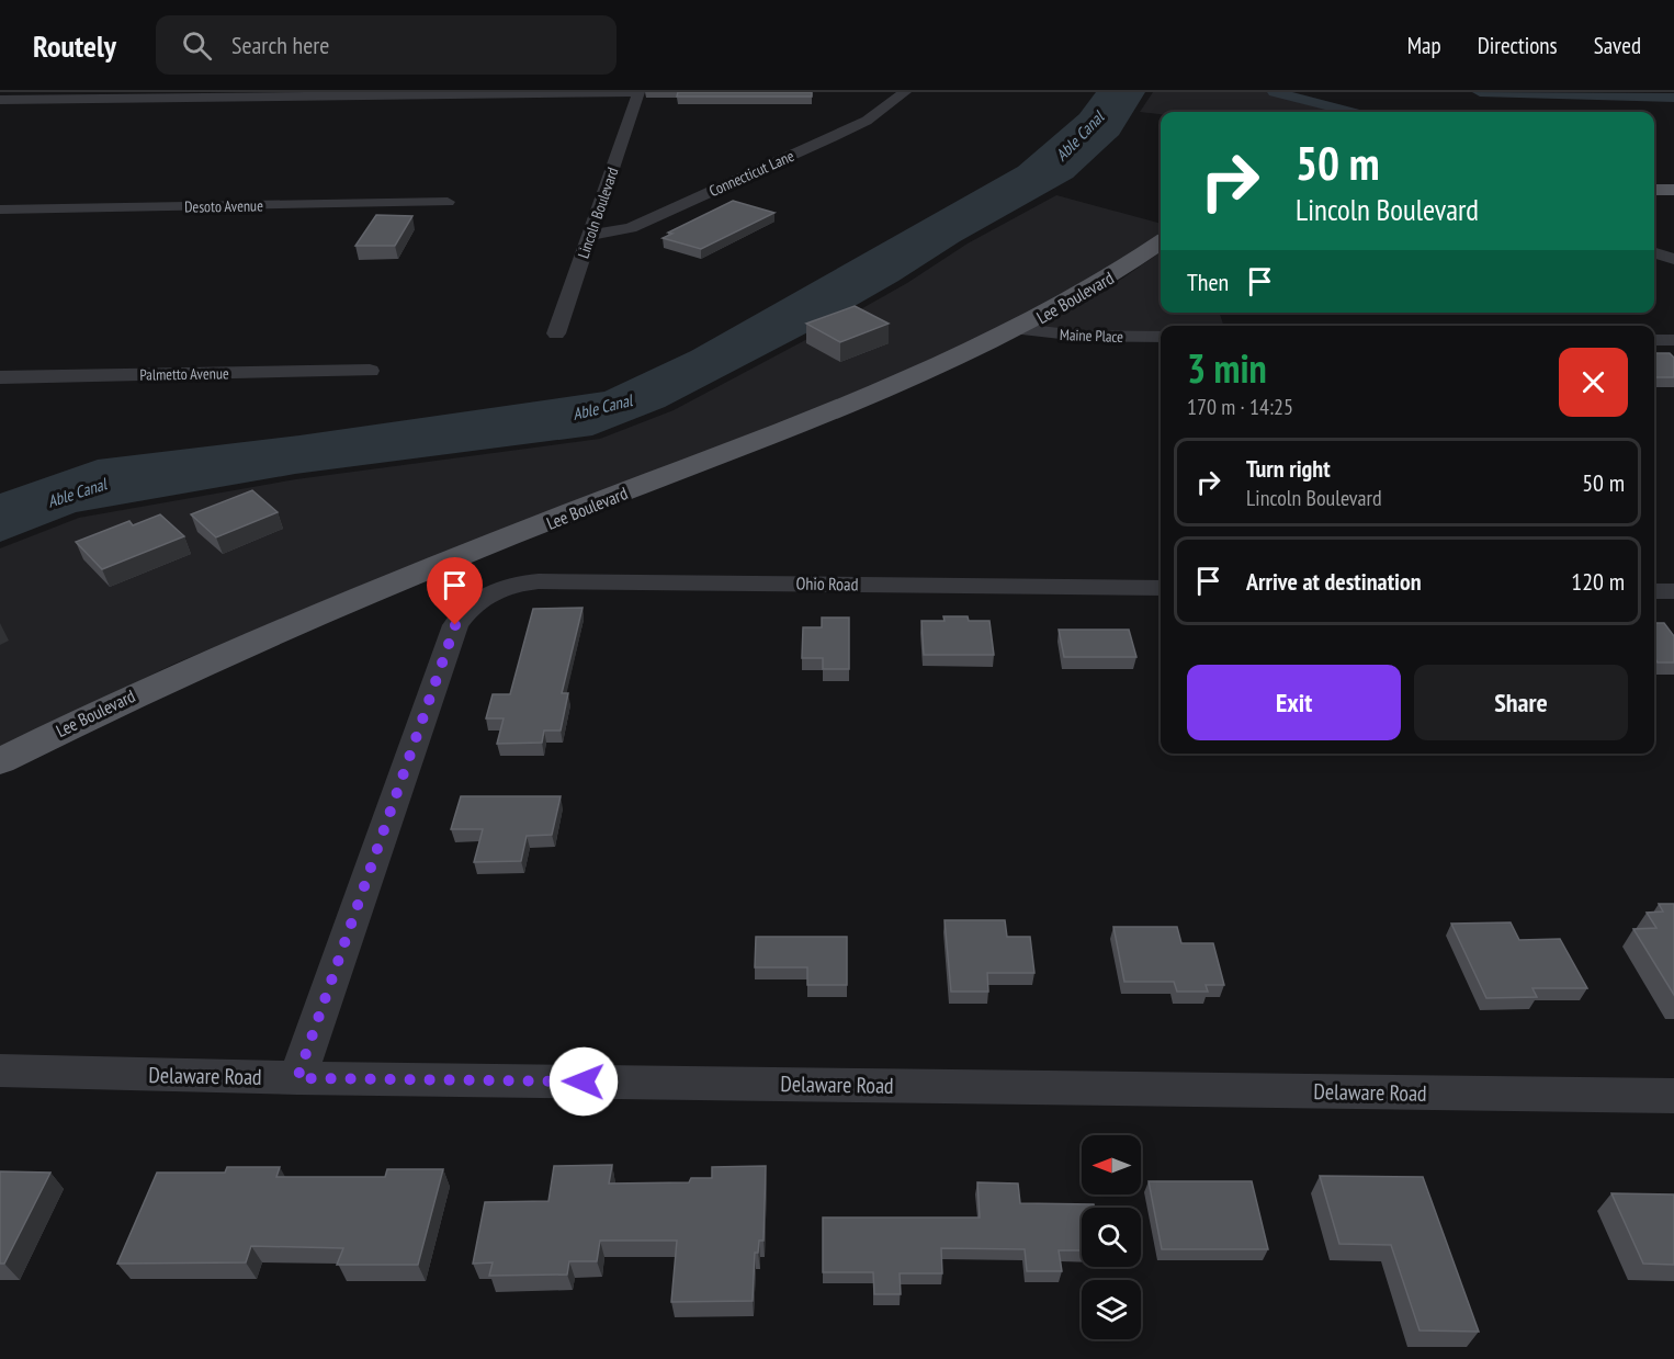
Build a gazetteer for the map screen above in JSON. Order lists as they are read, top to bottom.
{
  "streets": {
    "main road": ["Lee Boulevard"],
    "street": [
      "Connecticut Lane",
      "Desoto Avenue",
      "Lincoln Boulevard",
      "Maine Place",
      "Palmetto Avenue",
      "Ohio Road",
      "Delaware Road"
    ]
  },
  "crossings": [
    ["Connecticut Lane", "Lincoln Boulevard"],
    ["Lee Boulevard", "Maine Place"],
    ["Ohio Road", "Delaware Road"]
  ],
  "water": ["Able Canal"],
  "north": "left",
  "page": {
    "header": "Routely",
    "search": "Search here",
    "nav": ["Map", "Directions", "Saved"],
    "turn": ["50 m", "Lincoln Boulevard"],
    "then": "Then",
    "heading": ["3 min", "170 m · 14:25"],
    "list": [
      {
        "name": "Turn right",
        "note": "Lincoln Boulevard",
        "value": "50 m"
      },
      {
        "name": "Arrive at destination",
        "value": "120 m"
      }
    ],
    "buttons": ["Exit", "Share"]
  }
}
